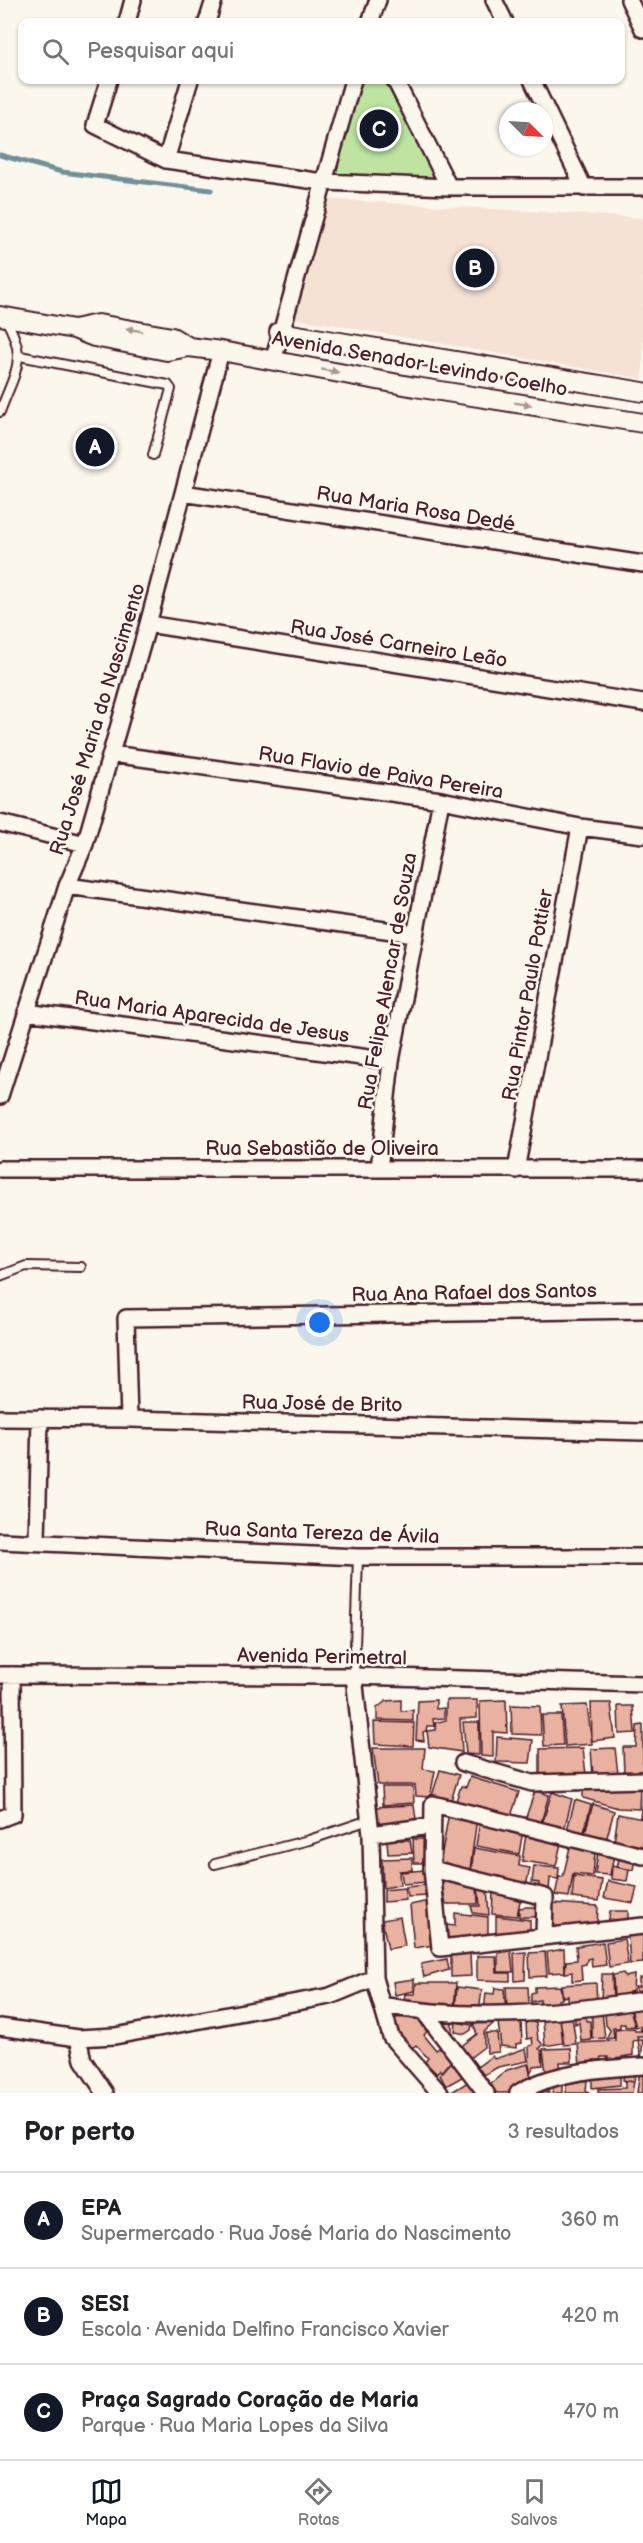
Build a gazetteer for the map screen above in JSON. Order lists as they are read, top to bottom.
{
  "streets": {
    "street": [
      "Avenida Senador Levindo Coelho",
      "Rua Maria Rosa Dedé",
      "Rua José Carneiro Leão",
      "Rua José Maria do Nascimento",
      "Rua Flavio de Paiva Pereira",
      "Rua Felipe Alencar de Souza",
      "Rua Pintor Paulo Pottier",
      "Rua Maria Aparecida de Jesus",
      "Rua Sebastião de Oliveira",
      "Rua Ana Rafael dos Santos",
      "Rua José de Brito",
      "Rua Santa Tereza de Ávila",
      "Avenida Perimetral"
    ]
  },
  "crossings": [
    ["Avenida Senador Levindo Coelho", "Rua José Maria do Nascimento"],
    ["Rua Maria Rosa Dedé", "Rua José Maria do Nascimento"],
    ["Rua José Carneiro Leão", "Rua José Maria do Nascimento"],
    ["Rua José Maria do Nascimento", "Rua Flavio de Paiva Pereira"],
    ["Rua José Maria do Nascimento", "Rua Maria Aparecida de Jesus"],
    ["Rua Flavio de Paiva Pereira", "Rua Felipe Alencar de Souza"],
    ["Rua Flavio de Paiva Pereira", "Rua Pintor Paulo Pottier"],
    ["Rua Felipe Alencar de Souza", "Rua Maria Aparecida de Jesus"],
    ["Rua Felipe Alencar de Souza", "Rua Sebastião de Oliveira"],
    ["Rua Pintor Paulo Pottier", "Rua Sebastião de Oliveira"],
    ["Rua Ana Rafael dos Santos", "Rua José de Brito"]
  ],
  "north": "bottom right",
  "page": {
    "search": "Pesquisar aqui",
    "pins": ["C", "B", "A"],
    "heading": ["Por perto", "3 resultados"],
    "list": [
      {
        "mark": "A",
        "name": "EPA",
        "note": "Supermercado · Rua José Maria do Nascimento",
        "value": "360 m"
      },
      {
        "mark": "B",
        "name": "SESI",
        "note": "Escola · Avenida Delfino Francisco Xavier",
        "value": "420 m"
      },
      {
        "mark": "C",
        "name": "Praça Sagrado Coração de Maria",
        "note": "Parque · Rua Maria Lopes da Silva",
        "value": "470 m"
      }
    ],
    "nav": ["Mapa", "Rotas", "Salvos"]
  }
}
